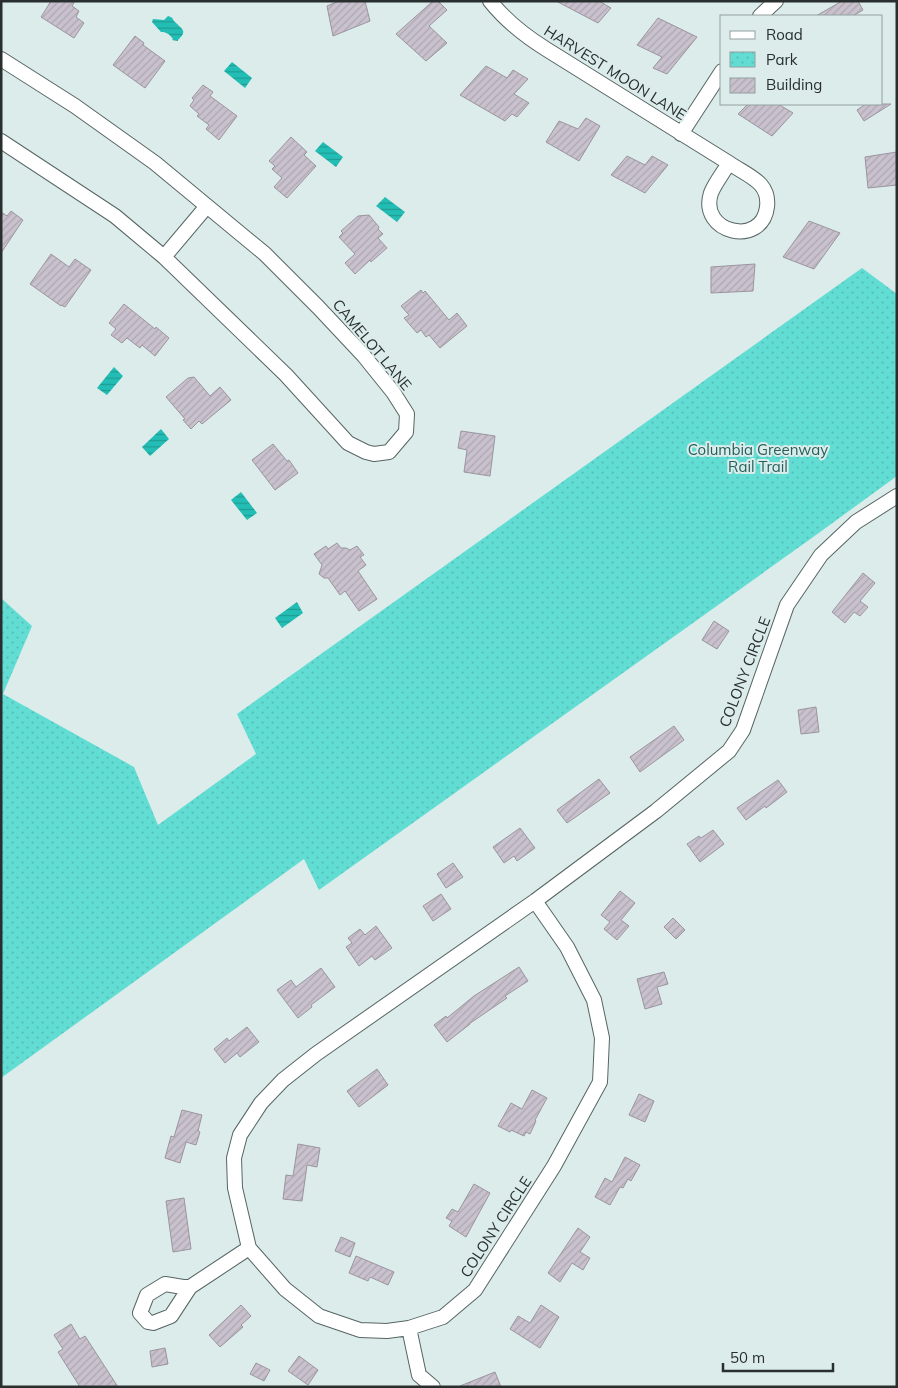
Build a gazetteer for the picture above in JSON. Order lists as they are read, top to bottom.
{
  "streets": {
    "street": ["HARVEST MOON LANE", "CAMELOT LANE", "COLONY CIRCLE"]
  },
  "parks": ["Columbia Greenway Rail Trail"],
  "legend": ["Road", "Park", "Building"],
  "scale_bar": "50 m"
}
